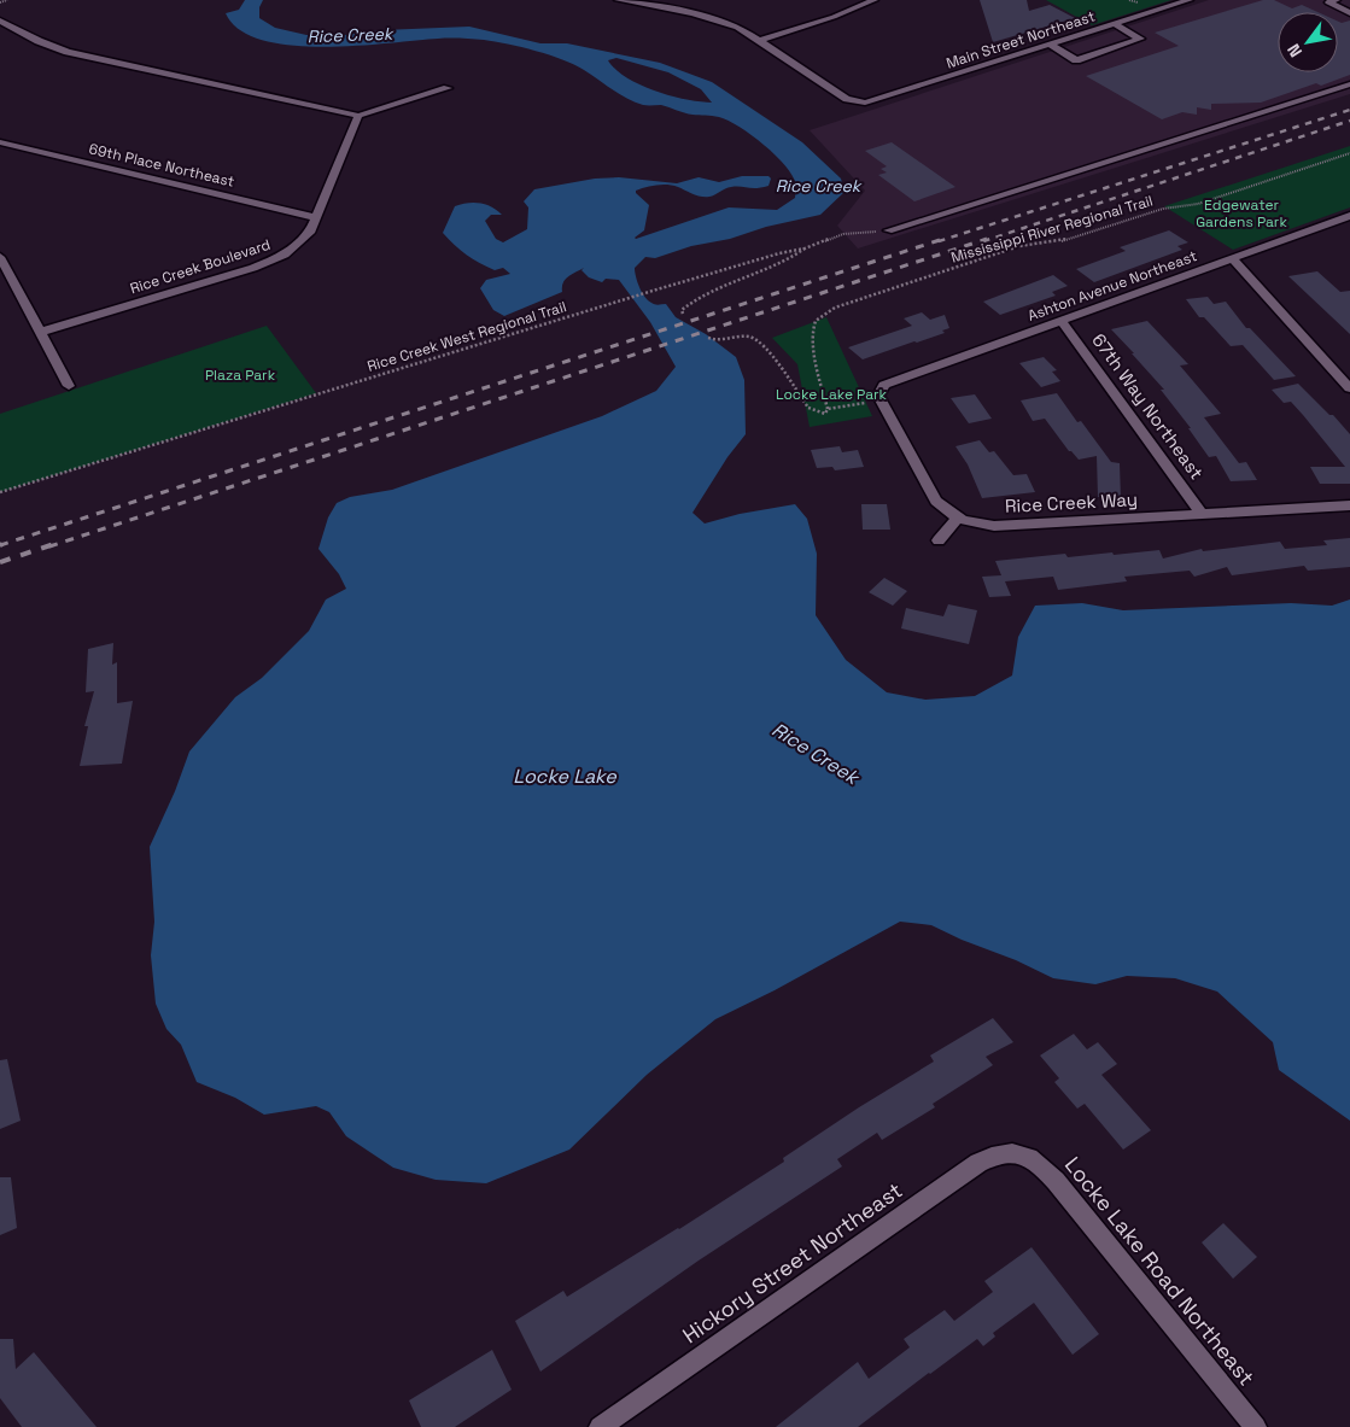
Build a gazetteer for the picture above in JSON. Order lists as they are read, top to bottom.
{
  "streets": {
    "street": [
      "Main Street Northeast",
      "69th Place Northeast",
      "Rice Creek Boulevard",
      "Ashton Avenue Northeast",
      "67th Way Northeast",
      "Rice Creek Way",
      "Hickory Street Northeast",
      "Locke Lake Road Northeast"
    ],
    "path": ["Mississippi River Regional Trail", "Rice Creek West Regional Trail"]
  },
  "crossings": [
    ["69th Place Northeast", "Rice Creek Boulevard"],
    ["Ashton Avenue Northeast", "67th Way Northeast"],
    ["Ashton Avenue Northeast", "Rice Creek Way"],
    ["67th Way Northeast", "Rice Creek Way"],
    ["Hickory Street Northeast", "Locke Lake Road Northeast"]
  ],
  "water": ["Rice Creek", "Locke Lake"],
  "parks": ["Edgewater Gardens Park", "Plaza Park", "Locke Lake Park"],
  "north": "bottom left"
}
